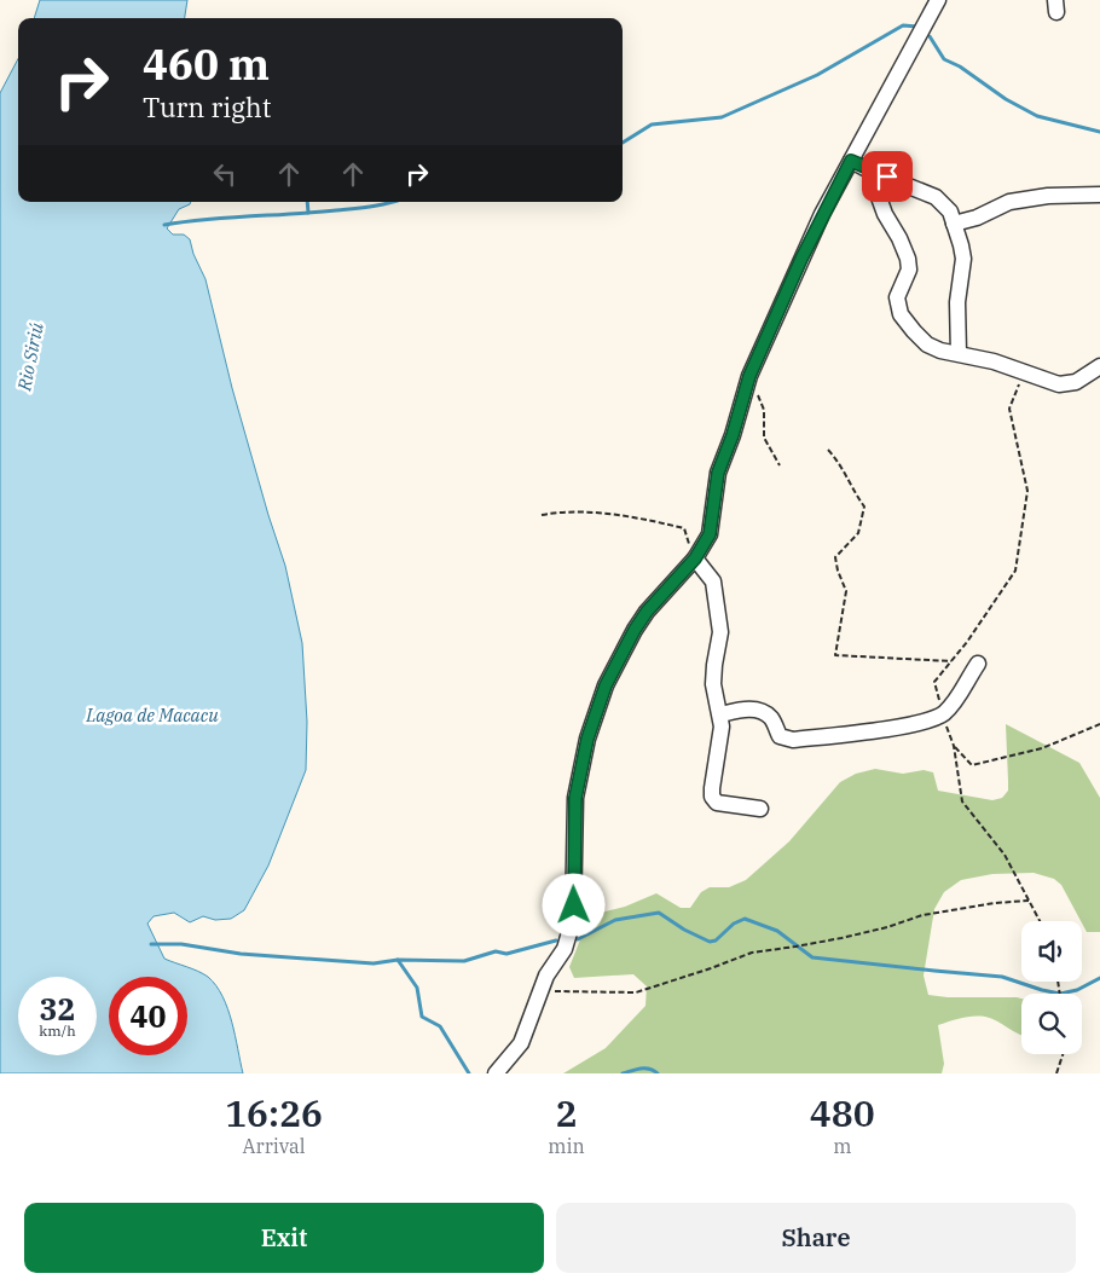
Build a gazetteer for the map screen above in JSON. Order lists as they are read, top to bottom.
{
  "water": ["Rio Siriú", "Lagoa de Macacu"],
  "page": {
    "turn": ["460 m", "Turn right"],
    "speed": "32 km/h",
    "limit": "40",
    "eta": [
      "16:26",
      "Arrival",
      "2",
      "min",
      "480",
      "m"
    ],
    "buttons": ["Exit", "Share"]
  }
}
